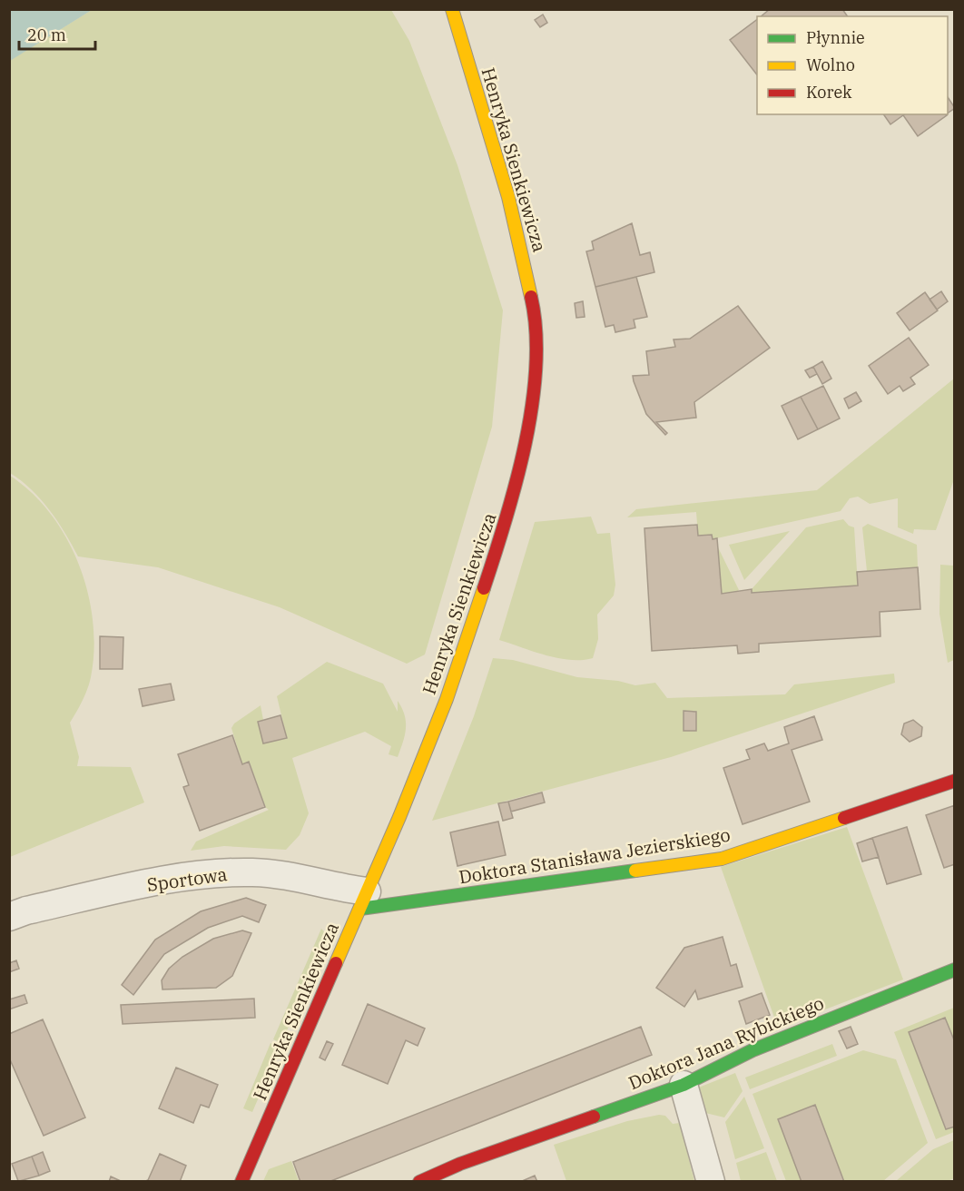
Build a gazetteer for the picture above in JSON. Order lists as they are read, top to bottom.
{
  "streets": {
    "main road": ["Henryka Sienkiewicza", "Doktora Stanisława Jezierskiego", "Doktora Jana Rybickiego"],
    "street": ["Sportowa"]
  },
  "crossings": [
    ["Henryka Sienkiewicza", "Doktora Stanisława Jezierskiego"],
    ["Henryka Sienkiewicza", "Sportowa"],
    ["Doktora Stanisława Jezierskiego", "Sportowa"]
  ],
  "legend": ["Płynnie", "Wolno", "Korek"],
  "scale_bar": "20 m"
}
